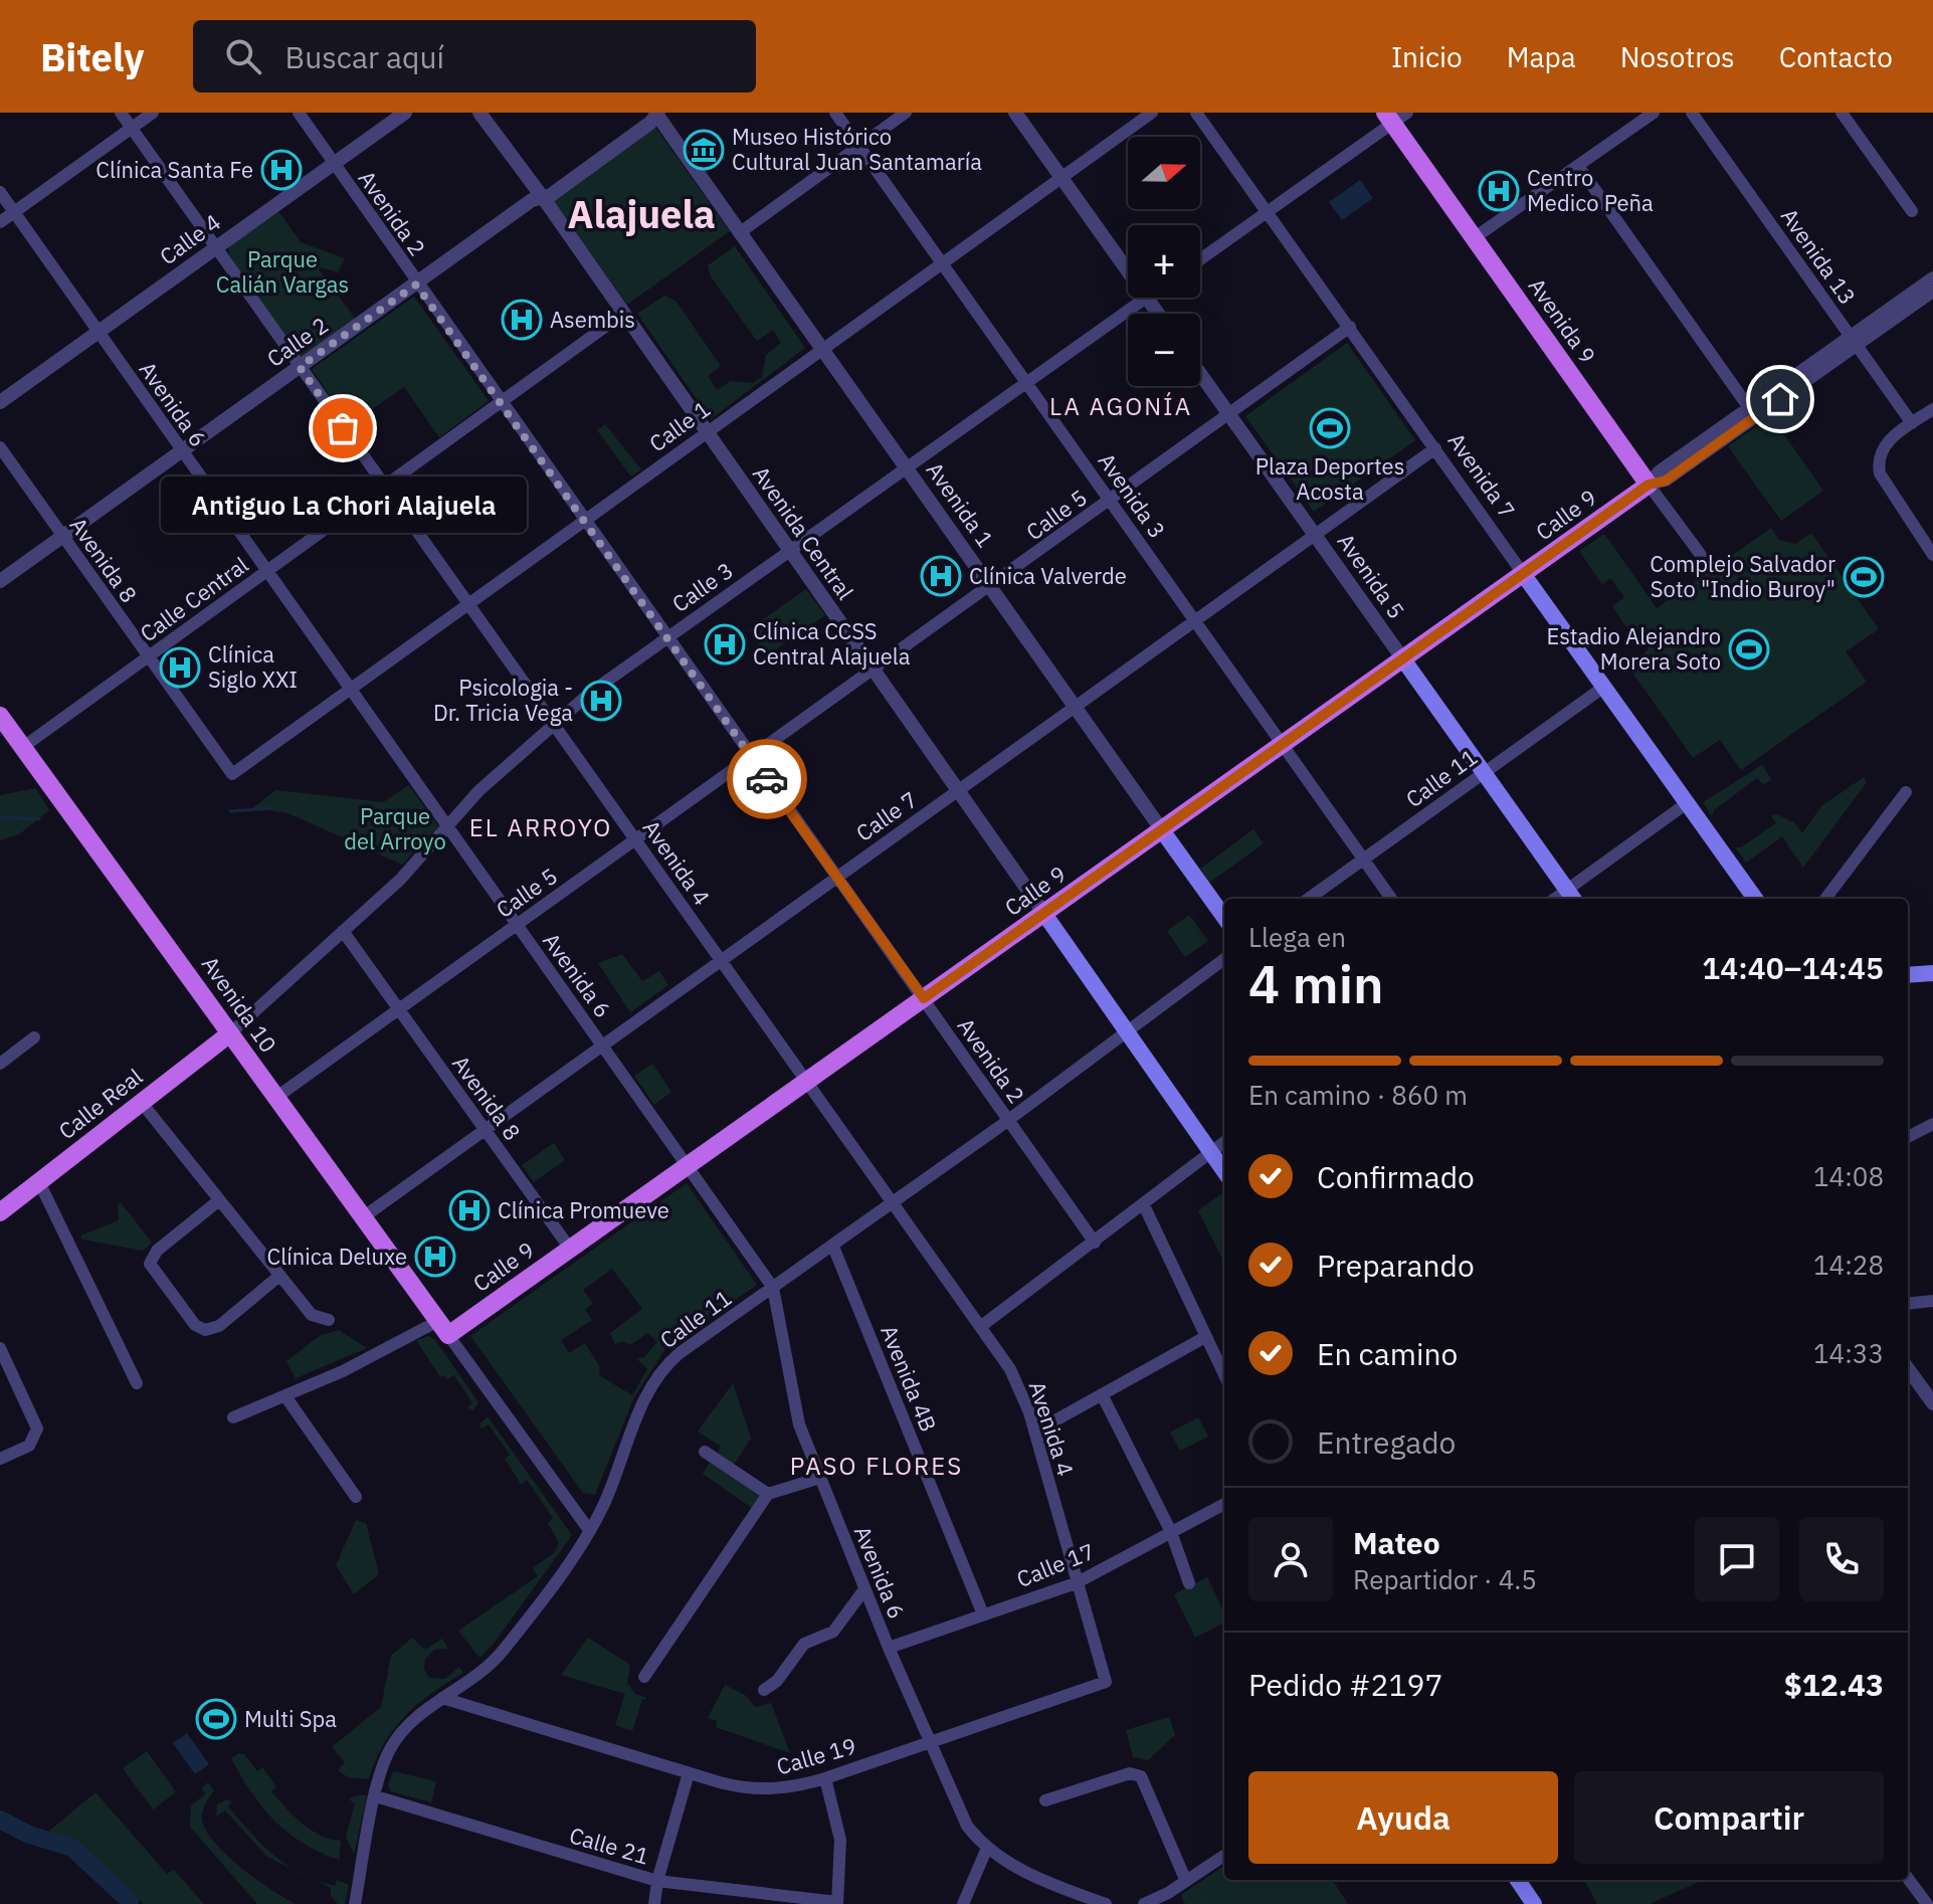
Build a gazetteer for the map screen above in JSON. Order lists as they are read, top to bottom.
{
  "streets": {
    "main road": [
      "Avenida 9",
      "Avenida 7",
      "Avenida 1",
      "Calle 9",
      "Avenida Central",
      "Avenida 5",
      "Avenida 10",
      "Calle Real"
    ],
    "street": [
      "Avenida 2",
      "Calle 4",
      "Avenida 13",
      "Calle 2",
      "Avenida 6",
      "Calle 1",
      "Avenida 3",
      "Calle 5",
      "Avenida 8",
      "Calle 3",
      "Calle Central",
      "Calle 11",
      "Calle 7",
      "Avenida 4",
      "Avenida 4B",
      "Calle 17",
      "Calle 19",
      "Calle 21"
    ]
  },
  "crossings": [
    ["Avenida 2", "Calle 4"],
    ["Avenida 2", "Calle 2"],
    ["Avenida 2", "Calle 1"],
    ["Avenida 2", "Calle 5"],
    ["Avenida 2", "Calle 9"],
    ["Avenida 2", "Calle 3"],
    ["Avenida 2", "Calle Central"],
    ["Avenida 2", "Calle 11"],
    ["Avenida 2", "Calle 7"],
    ["Calle 4", "Avenida 6"],
    ["Calle 4", "Avenida 4"],
    ["Avenida 9", "Calle 9"],
    ["Calle 2", "Avenida 6"],
    ["Calle 2", "Avenida 1"],
    ["Calle 2", "Avenida Central"],
    ["Calle 2", "Avenida 8"],
    ["Calle 2", "Avenida 4"],
    ["Avenida 6", "Calle 1"],
    ["Avenida 6", "Calle 5"],
    ["Avenida 6", "Calle 9"],
    ["Avenida 6", "Calle 3"],
    ["Avenida 6", "Calle Central"],
    ["Avenida 6", "Calle 11"],
    ["Avenida 6", "Calle 7"],
    ["Avenida 6", "Calle 17"],
    ["Avenida 6", "Calle 19"],
    ["Calle 1", "Avenida 3"],
    ["Calle 1", "Avenida 1"],
    ["Calle 1", "Avenida Central"],
    ["Calle 1", "Avenida 8"],
    ["Calle 1", "Avenida 4"],
    ["Avenida 7", "Calle 5"],
    ["Avenida 7", "Calle 9"],
    ["Avenida 7", "Calle 11"],
    ["Avenida 7", "Calle 7"],
    ["Avenida 3", "Calle 5"],
    ["Avenida 3", "Calle 9"],
    ["Avenida 3", "Calle 3"],
    ["Avenida 3", "Calle 11"],
    ["Avenida 3", "Calle 7"],
    ["Avenida 1", "Calle 5"],
    ["Avenida 1", "Calle 9"],
    ["Avenida 1", "Calle 3"],
    ["Avenida 1", "Calle 7"],
    ["Calle 5", "Avenida Central"],
    ["Calle 5", "Avenida 8"],
    ["Calle 5", "Avenida 5"],
    ["Calle 5", "Avenida 4"],
    ["Calle 5", "Avenida 10"],
    ["Calle 9", "Avenida Central"],
    ["Calle 9", "Avenida 8"],
    ["Calle 9", "Avenida 5"],
    ["Calle 9", "Avenida 4"],
    ["Calle 9", "Avenida 10"],
    ["Avenida Central", "Calle 3"],
    ["Avenida Central", "Calle Central"],
    ["Avenida Central", "Calle 11"],
    ["Avenida Central", "Calle 7"],
    ["Avenida 8", "Calle 3"],
    ["Avenida 8", "Calle Central"],
    ["Avenida 8", "Calle 7"],
    ["Avenida 5", "Calle 11"],
    ["Avenida 5", "Calle 7"],
    ["Calle 3", "Avenida 4"],
    ["Calle 3", "Avenida 10"],
    ["Calle 3", "Calle Real"],
    ["Calle Central", "Avenida 4"],
    ["Calle Central", "Avenida 10"],
    ["Calle 11", "Avenida 4"],
    ["Calle 11", "Avenida 10"],
    ["Calle 11", "Avenida 4B"],
    ["Calle 11", "Calle 19"],
    ["Calle 11", "Calle 21"],
    ["Calle 7", "Avenida 4"],
    ["Calle 7", "Avenida 10"],
    ["Avenida 4", "Calle 17"],
    ["Avenida 4", "Calle 19"],
    ["Avenida 10", "Calle Real"],
    ["Avenida 4B", "Calle 17"]
  ],
  "districts": [
    "Alajuela",
    "LA AGONÍA",
    "EL ARROYO",
    "PASO FLORES"
  ],
  "parks": ["Parque Calián Vargas", "Parque del Arroyo"],
  "places": {
    "museum": ["Museo Histórico Cultural Juan Santamaría"],
    "hospital": [
      "Clínica Santa Fe",
      "Centro Medico Peña",
      "Asembis",
      "Clínica Valverde",
      "Clínica CCSS Central Alajuela",
      "Clínica Siglo XXI",
      "Psicologia - Dr. Tricia Vega",
      "Clínica Promueve",
      "Clínica Deluxe"
    ],
    "other": ["Antiguo La Chori Alajuela"],
    "sports": [
      "Plaza Deportes Acosta",
      "Complejo Salvador Soto \"Indio Buroy\"",
      "Estadio Alejandro Morera Soto",
      "Multi Spa"
    ]
  },
  "north": "right",
  "page": {
    "header": "Bitely",
    "search": "Buscar aquí",
    "nav": [
      "Inicio",
      "Mapa",
      "Nosotros",
      "Contacto"
    ],
    "map_buttons": ["+", "−"],
    "bubble": "Antiguo La Chori Alajuela",
    "heading": ["4 min", "Llega en", "14:40–14:45"],
    "panel": [
      "Mateo",
      "Repartidor · 4.5",
      "Pedido #2197",
      "$12.43"
    ],
    "bar": "En camino · 860 m",
    "list": [
      ["Confirmado", "14:08"],
      ["Preparando", "14:28"],
      ["En camino", "14:33"],
      "Entregado"
    ],
    "buttons": ["Ayuda", "Compartir"]
  }
}
